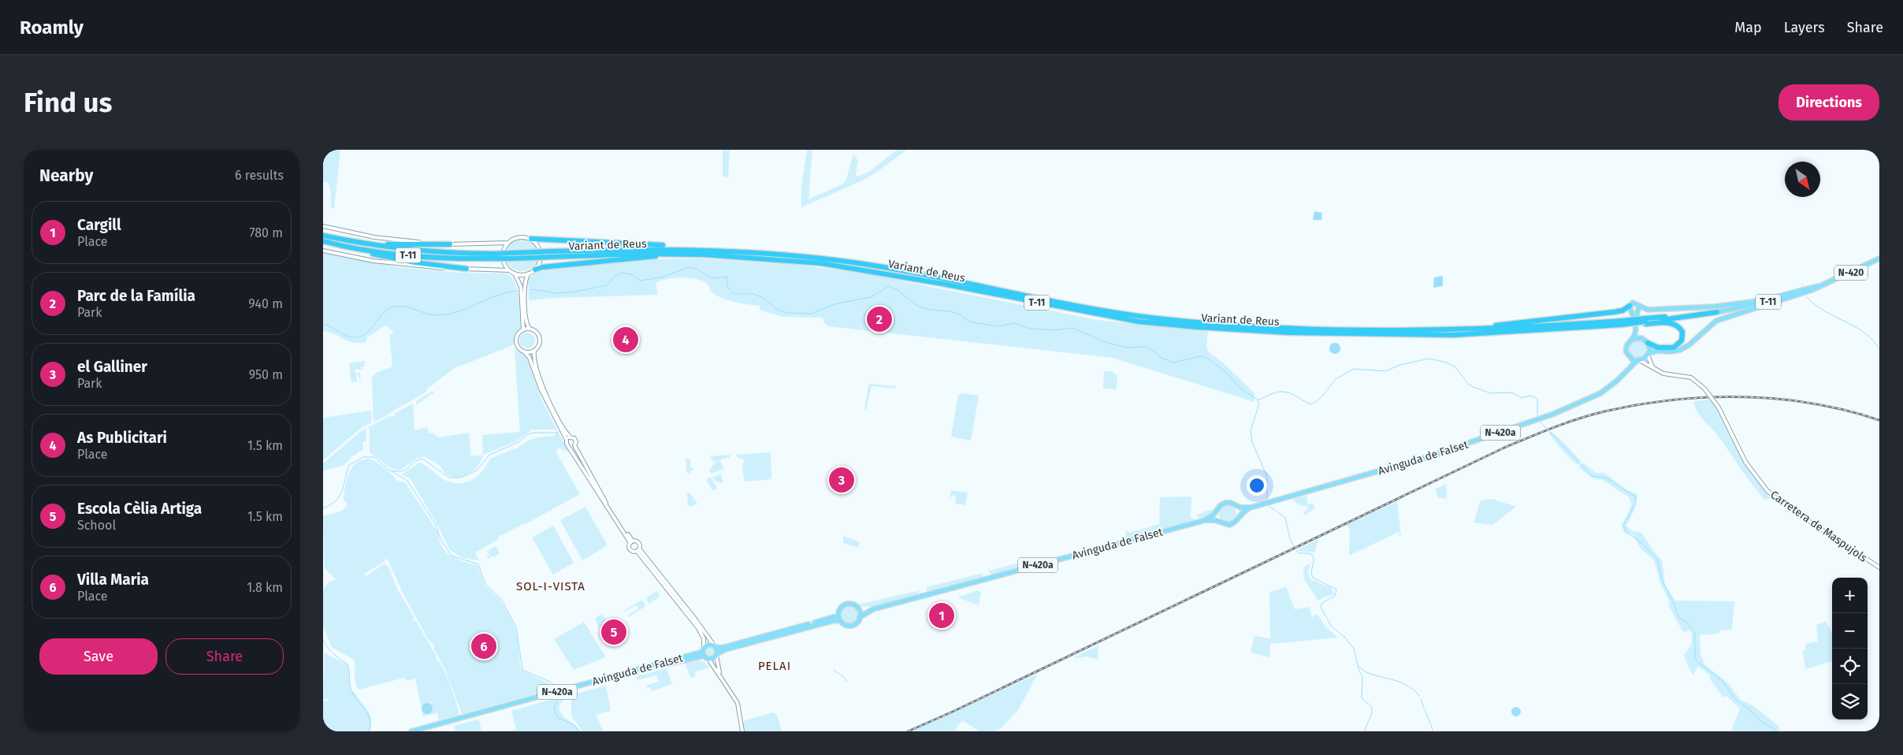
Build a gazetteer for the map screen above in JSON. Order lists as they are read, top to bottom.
{
  "streets": {
    "highway": ["Variant de Reus", "T-11"],
    "main road": ["N-420", "N-420a", "Avinguda de Falset"],
    "street": ["Carretera de Maspujols"]
  },
  "crossings": [
    ["Variant de Reus", "T-11"],
    ["T-11", "N-420"],
    ["N-420a", "Avinguda de Falset"],
    ["Avinguda de Falset", "Carretera de Maspujols"]
  ],
  "districts": ["SOL-I-VISTA", "PELAI"],
  "north": "bottom right",
  "page": {
    "header": "Roamly",
    "nav": ["Map", "Layers", "Share"],
    "buttons": [
      "Directions",
      ["Save", "Share"]
    ],
    "title": "Find us",
    "heading": ["Nearby", "6 results"],
    "list": [
      {
        "mark": "1",
        "name": "Cargill",
        "note": "Place",
        "value": "780 m"
      },
      {
        "mark": "2",
        "name": "Parc de la Família",
        "note": "Park",
        "value": "940 m"
      },
      {
        "mark": "3",
        "name": "el Galliner",
        "note": "Park",
        "value": "950 m"
      },
      {
        "mark": "4",
        "name": "As Publicitari",
        "note": "Place",
        "value": "1.5 km"
      },
      {
        "mark": "5",
        "name": "Escola Cèlia Artiga",
        "note": "School",
        "value": "1.5 km"
      },
      {
        "mark": "6",
        "name": "Villa Maria",
        "note": "Place",
        "value": "1.8 km"
      }
    ],
    "pins": [
      "2",
      "4",
      "3",
      "1",
      "5",
      "6"
    ],
    "map_buttons": ["+", "−"]
  }
}
